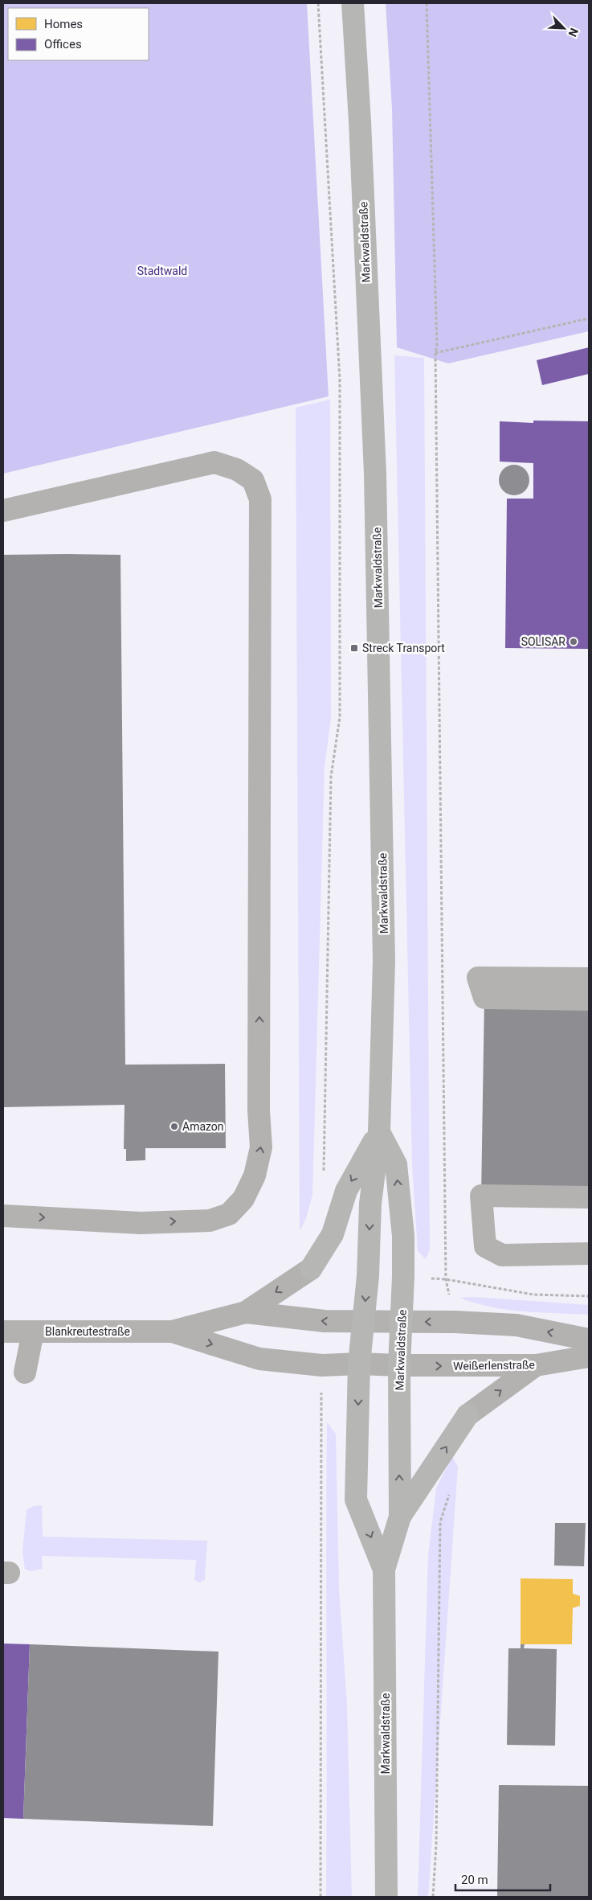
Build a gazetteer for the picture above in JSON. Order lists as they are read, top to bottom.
{
  "streets": {
    "main road": ["Markwaldstraße"],
    "street": ["Blankreutestraße", "Weißerlenstraße"]
  },
  "crossings": [
    ["Markwaldstraße", "Blankreutestraße"],
    ["Markwaldstraße", "Weißerlenstraße"],
    ["Blankreutestraße", "Weißerlenstraße"]
  ],
  "parks": ["Stadtwald"],
  "places": {
    "other": ["SOLISAR", "Amazon"],
    "transit": ["Streck Transport"]
  },
  "legend": ["Homes", "Offices"],
  "scale_bar": "20 m",
  "north": "bottom right"
}
